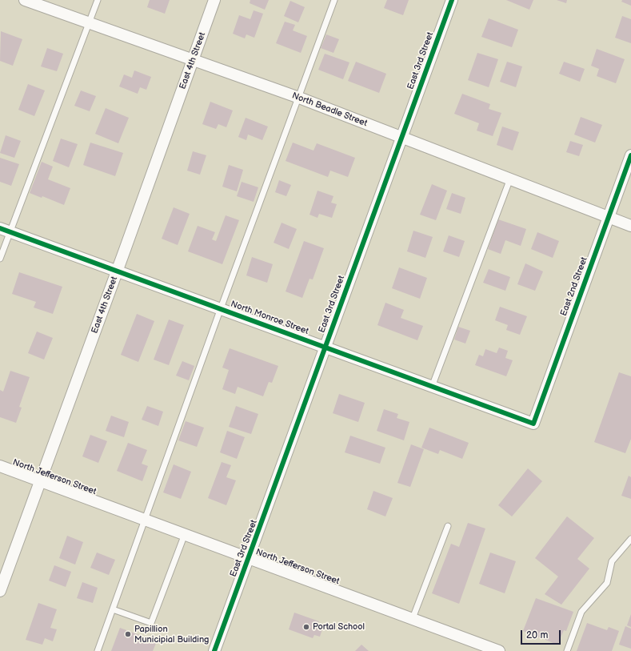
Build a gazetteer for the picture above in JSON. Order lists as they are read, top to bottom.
{
  "streets": {
    "street": [
      "East 4th Street",
      "East 3rd Street",
      "North Beadle Street",
      "East 2nd Street",
      "North Monroe Street",
      "North Jefferson Street"
    ]
  },
  "crossings": [
    ["East 4th Street", "North Beadle Street"],
    ["East 4th Street", "North Monroe Street"],
    ["East 4th Street", "North Jefferson Street"],
    ["East 3rd Street", "North Beadle Street"],
    ["East 3rd Street", "North Monroe Street"],
    ["East 3rd Street", "North Jefferson Street"],
    ["North Beadle Street", "East 2nd Street"],
    ["East 2nd Street", "North Monroe Street"]
  ],
  "places": ["Portal School", "Papillion Municipial Building"],
  "scale_bar": "20 m"
}
